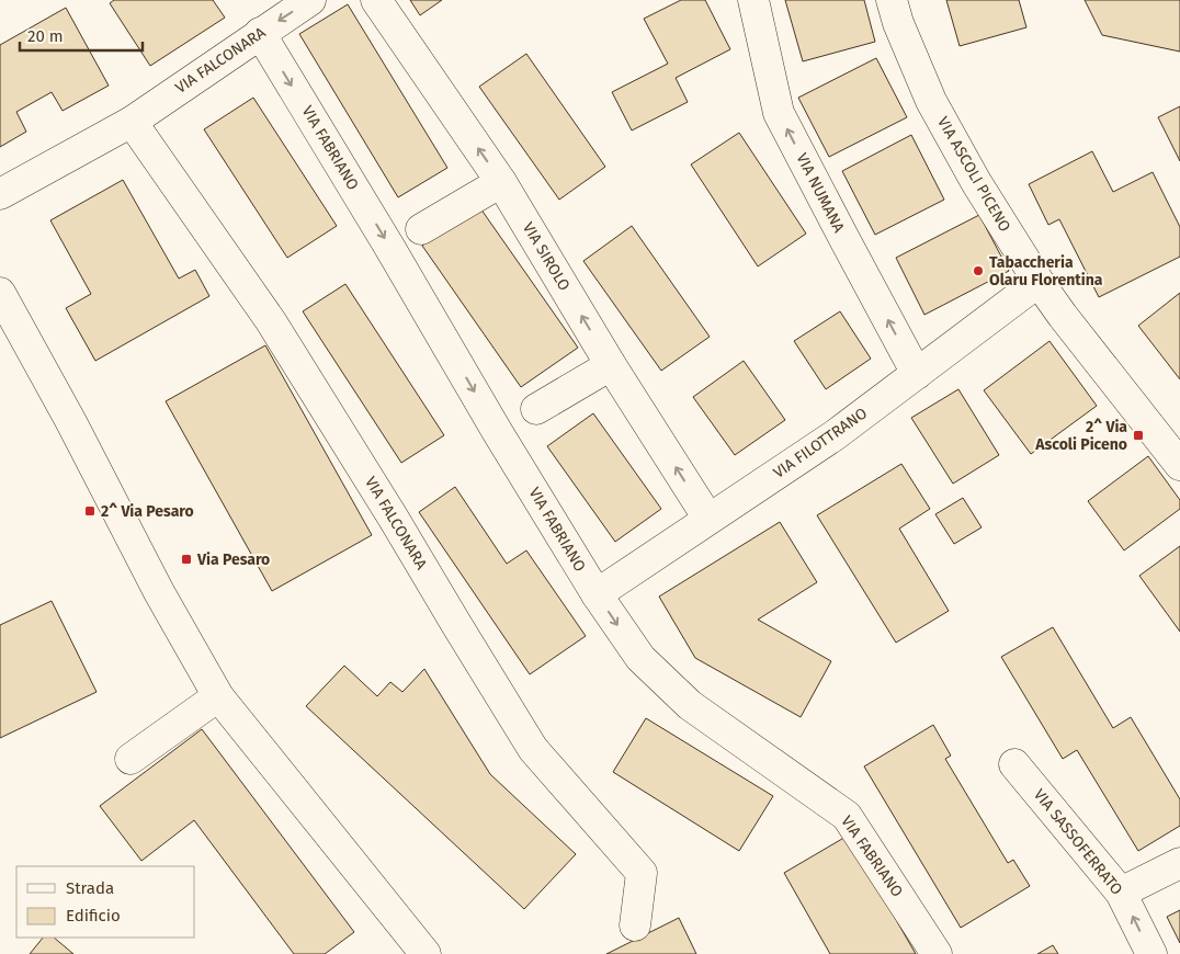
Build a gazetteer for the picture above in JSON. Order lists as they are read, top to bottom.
{
  "streets": {
    "street": [
      "VIA FALCONARA",
      "VIA FABRIANO",
      "VIA ASCOLI PICENO",
      "VIA NUMANA",
      "VIA SIROLO",
      "VIA FILOTTRANO",
      "VIA SASSOFERRATO"
    ]
  },
  "crossings": [
    ["VIA FALCONARA", "VIA FABRIANO"],
    ["VIA FABRIANO", "VIA FILOTTRANO"],
    ["VIA ASCOLI PICENO", "VIA FILOTTRANO"],
    ["VIA NUMANA", "VIA FILOTTRANO"],
    ["VIA SIROLO", "VIA FILOTTRANO"]
  ],
  "one_way": ["VIA FABRIANO", "VIA NUMANA", "VIA SIROLO"],
  "places": {
    "other": ["Tabaccheria Olaru Florentina"],
    "transit": ["2^ Via Ascoli Piceno", "2^ Via Pesaro", "Via Pesaro"]
  },
  "legend": ["Strada", "Edificio"],
  "scale_bar": "20 m"
}
